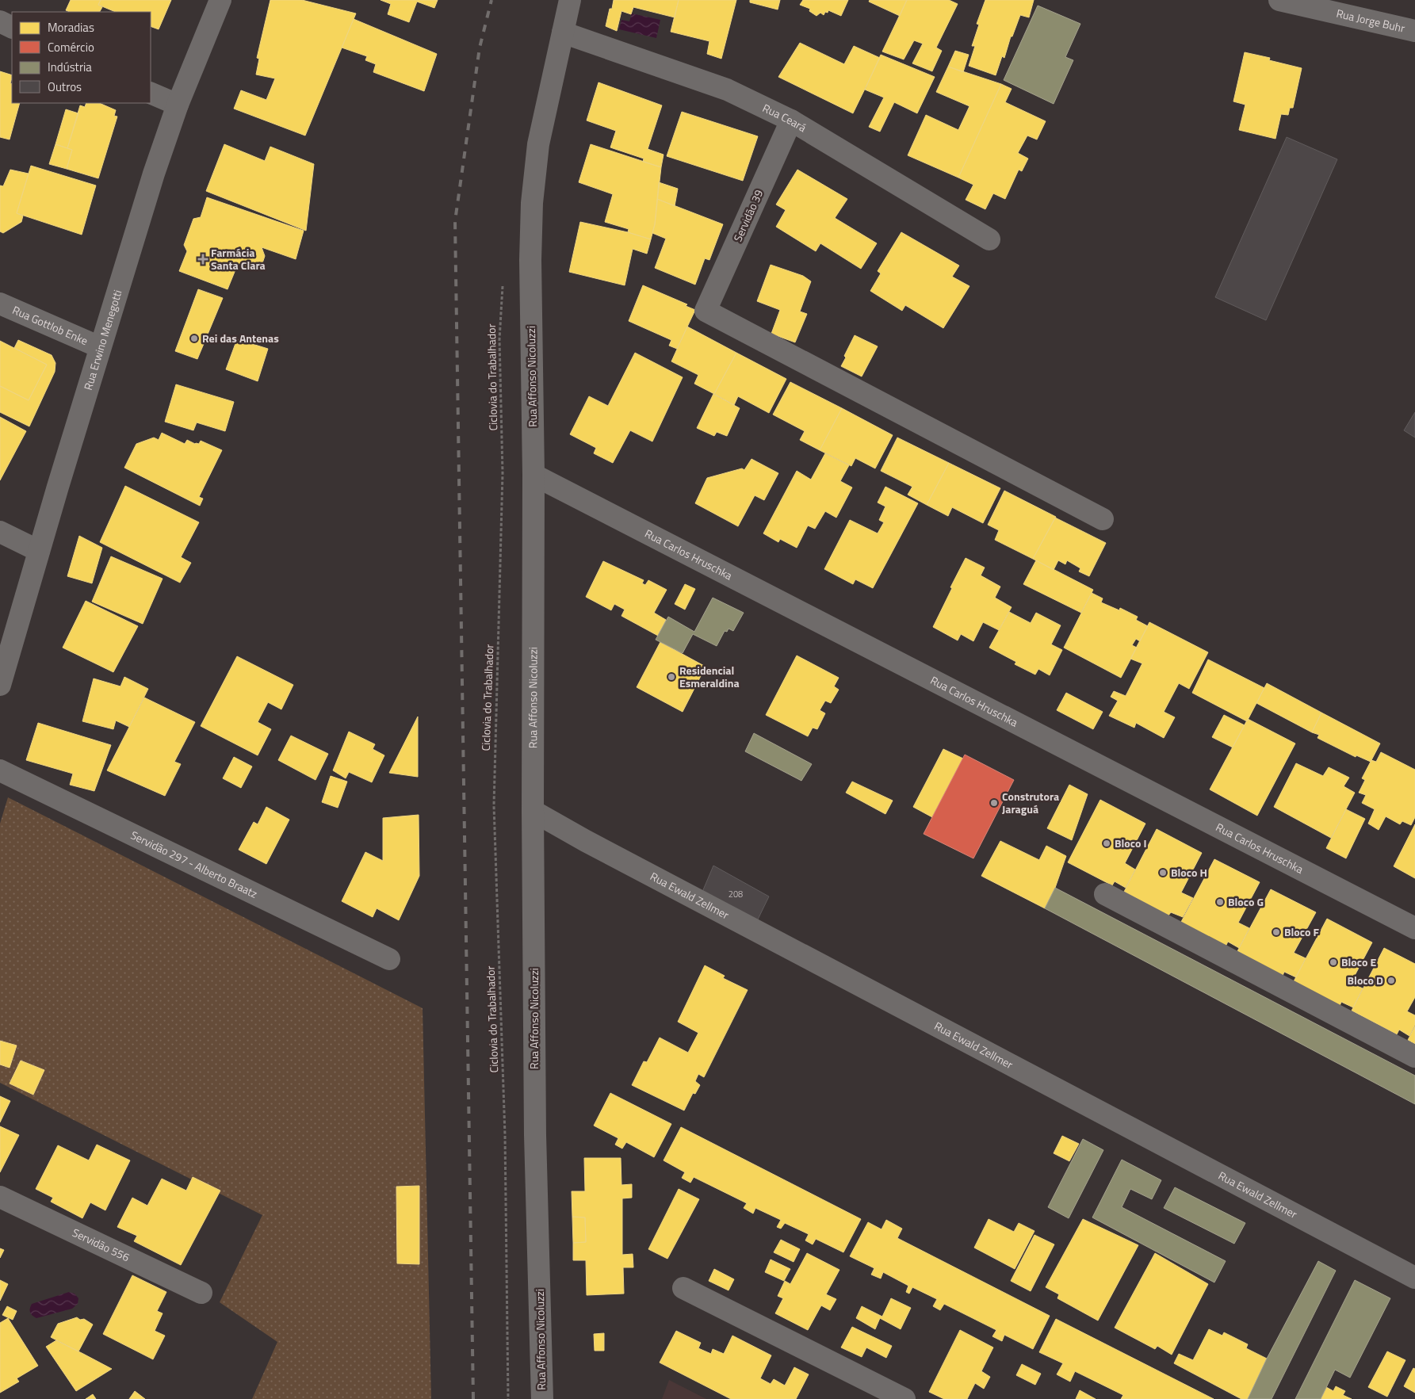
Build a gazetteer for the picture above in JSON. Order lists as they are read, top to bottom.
{
  "streets": {
    "street": [
      "Rua Jorge Buhr",
      "Rua Ceará",
      "Servidão 39",
      "Rua Gottlob Enke",
      "Rua Erwino Menegotti",
      "Rua Affonso Nicoluzzi",
      "Rua Carlos Hruschka",
      "Servidão 297 - Alberto Braatz",
      "Rua Ewald Zellmer",
      "Servidão 556"
    ],
    "path": ["Ciclovia do Trabalhador"]
  },
  "crossings": [
    ["Rua Ceará", "Servidão 39"],
    ["Rua Ceará", "Rua Affonso Nicoluzzi"],
    ["Rua Gottlob Enke", "Rua Erwino Menegotti"],
    ["Rua Affonso Nicoluzzi", "Rua Carlos Hruschka"],
    ["Rua Affonso Nicoluzzi", "Rua Ewald Zellmer"]
  ],
  "places": {
    "health": ["Farmácia Santa Clara"],
    "other": [
      "Rei das Antenas",
      "Residencial Esmeraldina",
      "Construtora Jaraguá",
      "Bloco I",
      "Bloco H",
      "Bloco G",
      "Bloco F",
      "Bloco E",
      "Bloco D"
    ]
  },
  "house_numbers": ["208"],
  "legend": [
    "Moradias",
    "Comércio",
    "Indústria",
    "Outros"
  ]
}
